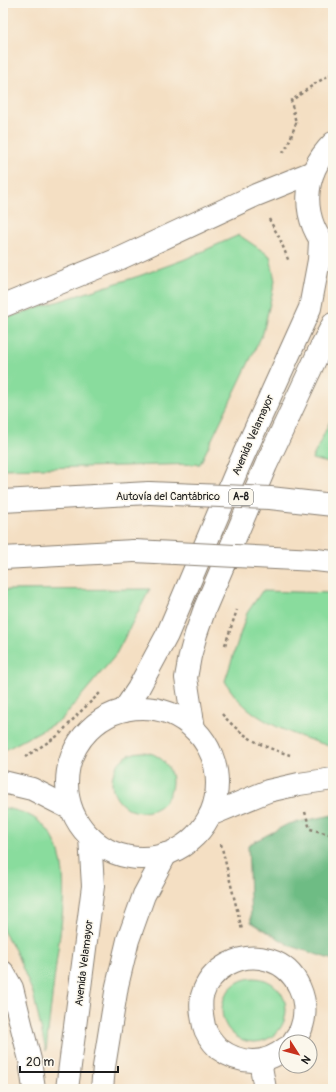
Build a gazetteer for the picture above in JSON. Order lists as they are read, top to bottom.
{
  "streets": {
    "main road": ["Avenida Velamayor", "Autovía del Cantábrico", "A-8"]
  },
  "scale_bar": "20 m",
  "north": "bottom right"
}
